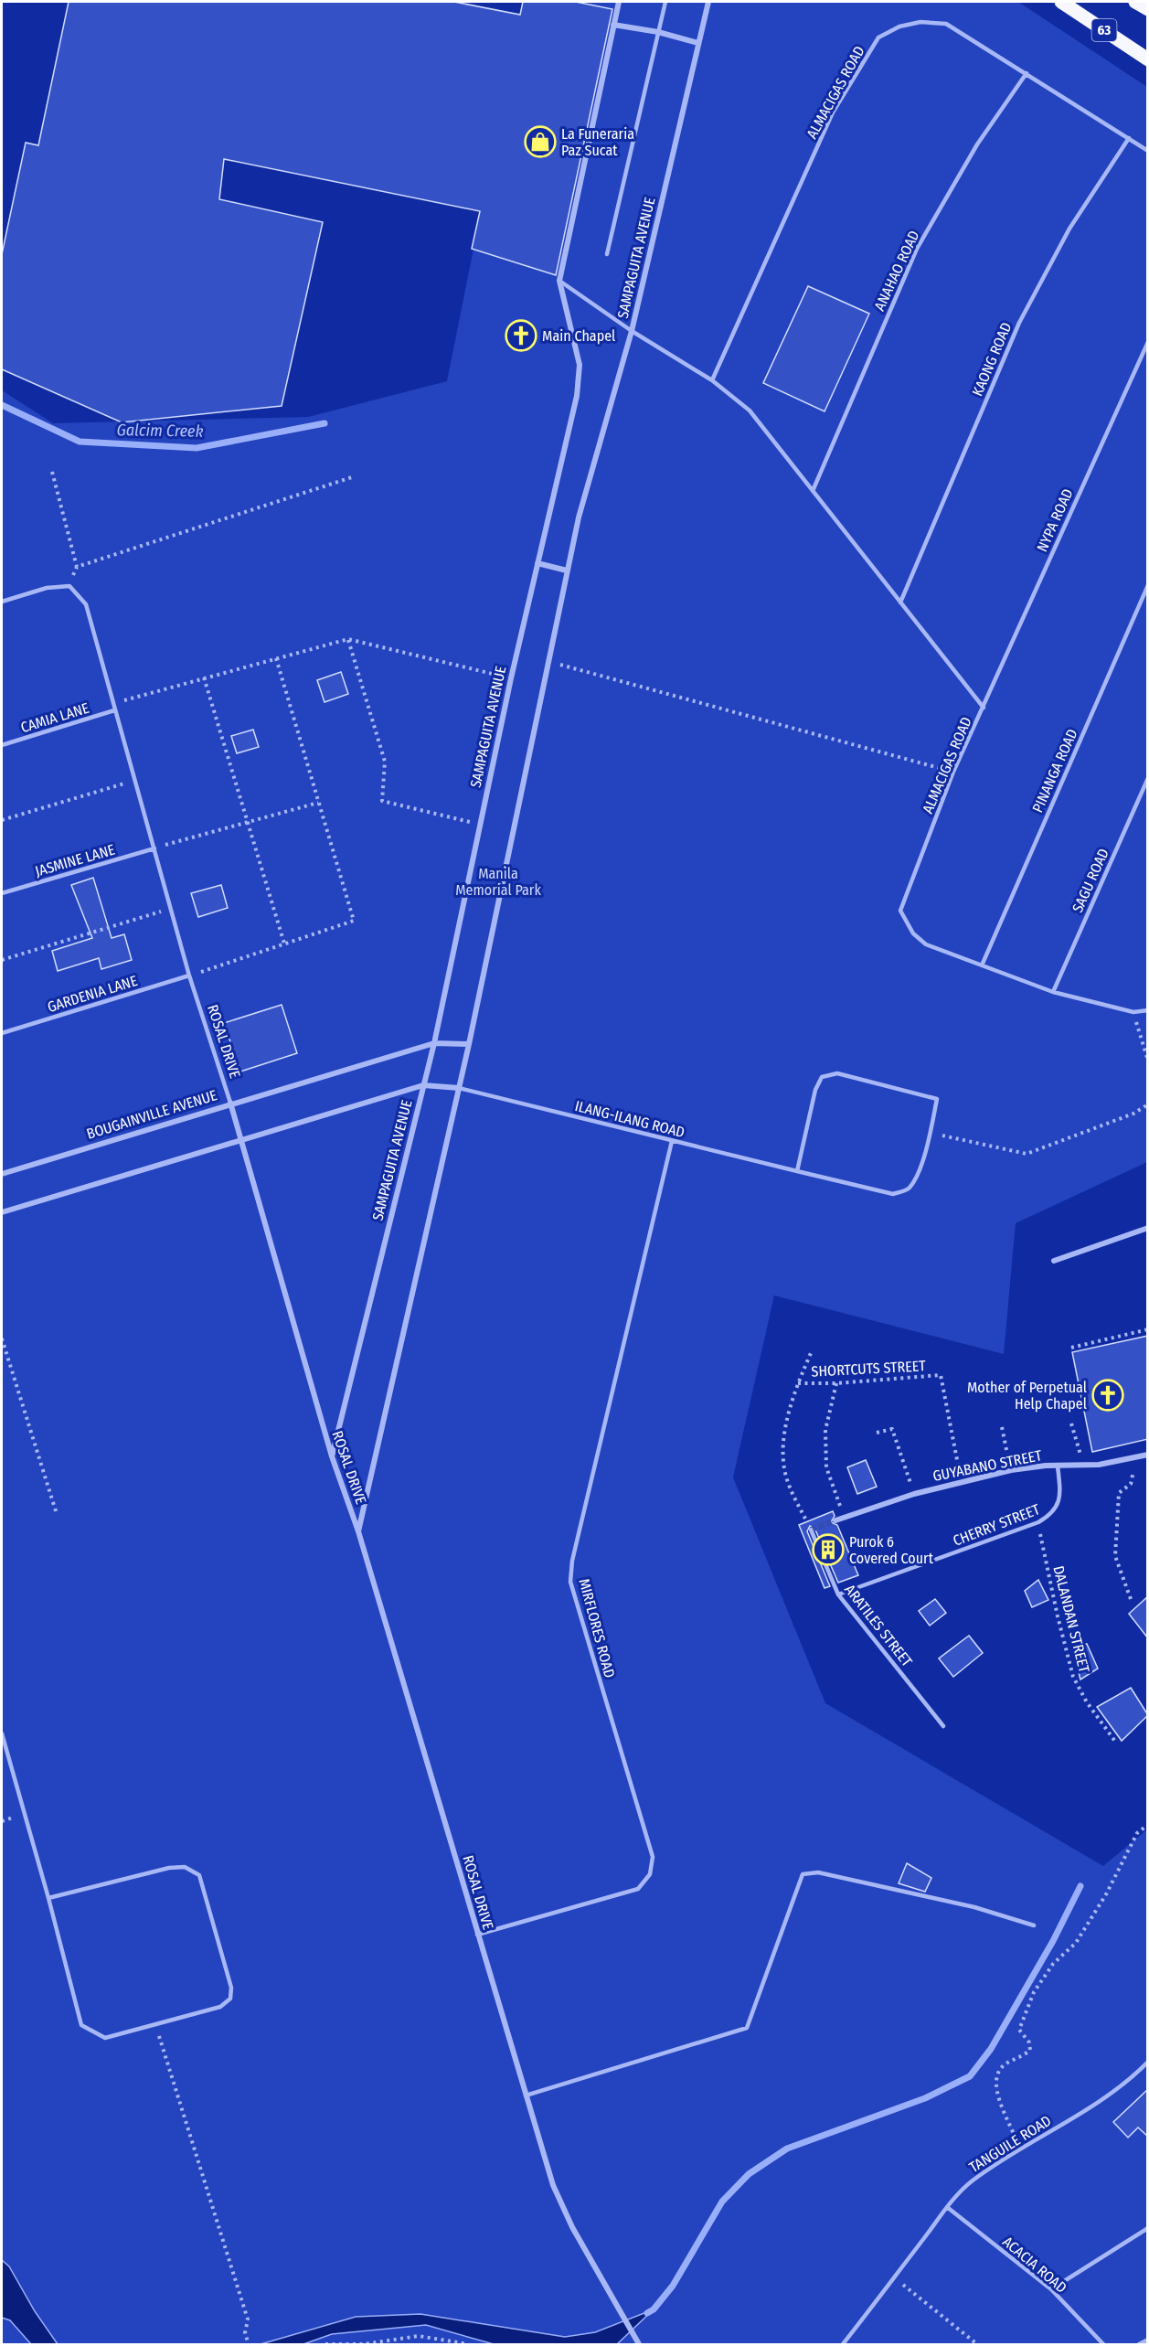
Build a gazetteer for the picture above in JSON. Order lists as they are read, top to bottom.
{
  "streets": {
    "main road": ["63"],
    "street": [
      "SAMPAGUITA AVENUE",
      "ROSAL DRIVE",
      "BOUGAINVILLE AVENUE",
      "GUYABANO STREET"
    ],
    "lane": [
      "ALMACIGAS ROAD",
      "ANAHAO ROAD",
      "KAONG ROAD",
      "NYPA ROAD",
      "CAMIA LANE",
      "PINANGA ROAD",
      "JASMINE LANE",
      "SAGU ROAD",
      "GARDENIA LANE",
      "ILANG-ILANG ROAD",
      "CHERRY STREET",
      "ARATILES STREET",
      "MIRFLORES ROAD",
      "TANGUILE ROAD",
      "ACACIA ROAD"
    ],
    "path": ["SHORTCUTS STREET", "DALANDAN STREET"]
  },
  "crossings": [
    ["ALMACIGAS ROAD", "SAMPAGUITA AVENUE"],
    ["ALMACIGAS ROAD", "ANAHAO ROAD"],
    ["ALMACIGAS ROAD", "KAONG ROAD"],
    ["ALMACIGAS ROAD", "NYPA ROAD"],
    ["ALMACIGAS ROAD", "PINANGA ROAD"],
    ["ALMACIGAS ROAD", "SAGU ROAD"],
    ["SAMPAGUITA AVENUE", "ROSAL DRIVE"],
    ["SAMPAGUITA AVENUE", "BOUGAINVILLE AVENUE"],
    ["CAMIA LANE", "ROSAL DRIVE"],
    ["JASMINE LANE", "ROSAL DRIVE"],
    ["GARDENIA LANE", "ROSAL DRIVE"],
    ["ROSAL DRIVE", "BOUGAINVILLE AVENUE"],
    ["ROSAL DRIVE", "MIRFLORES ROAD"],
    ["ILANG-ILANG ROAD", "MIRFLORES ROAD"],
    ["SHORTCUTS STREET", "GUYABANO STREET"],
    ["GUYABANO STREET", "CHERRY STREET"],
    ["CHERRY STREET", "DALANDAN STREET"],
    ["CHERRY STREET", "ARATILES STREET"],
    ["TANGUILE ROAD", "ACACIA ROAD"]
  ],
  "water": ["Galcim Creek"],
  "parks": ["Manila Memorial Park"],
  "places": {
    "shop": ["La Funeraria Paz Sucat"],
    "church": ["Main Chapel", "Mother of Perpetual Help Chapel"],
    "building": ["Purok 6 Covered Court"]
  }
}
